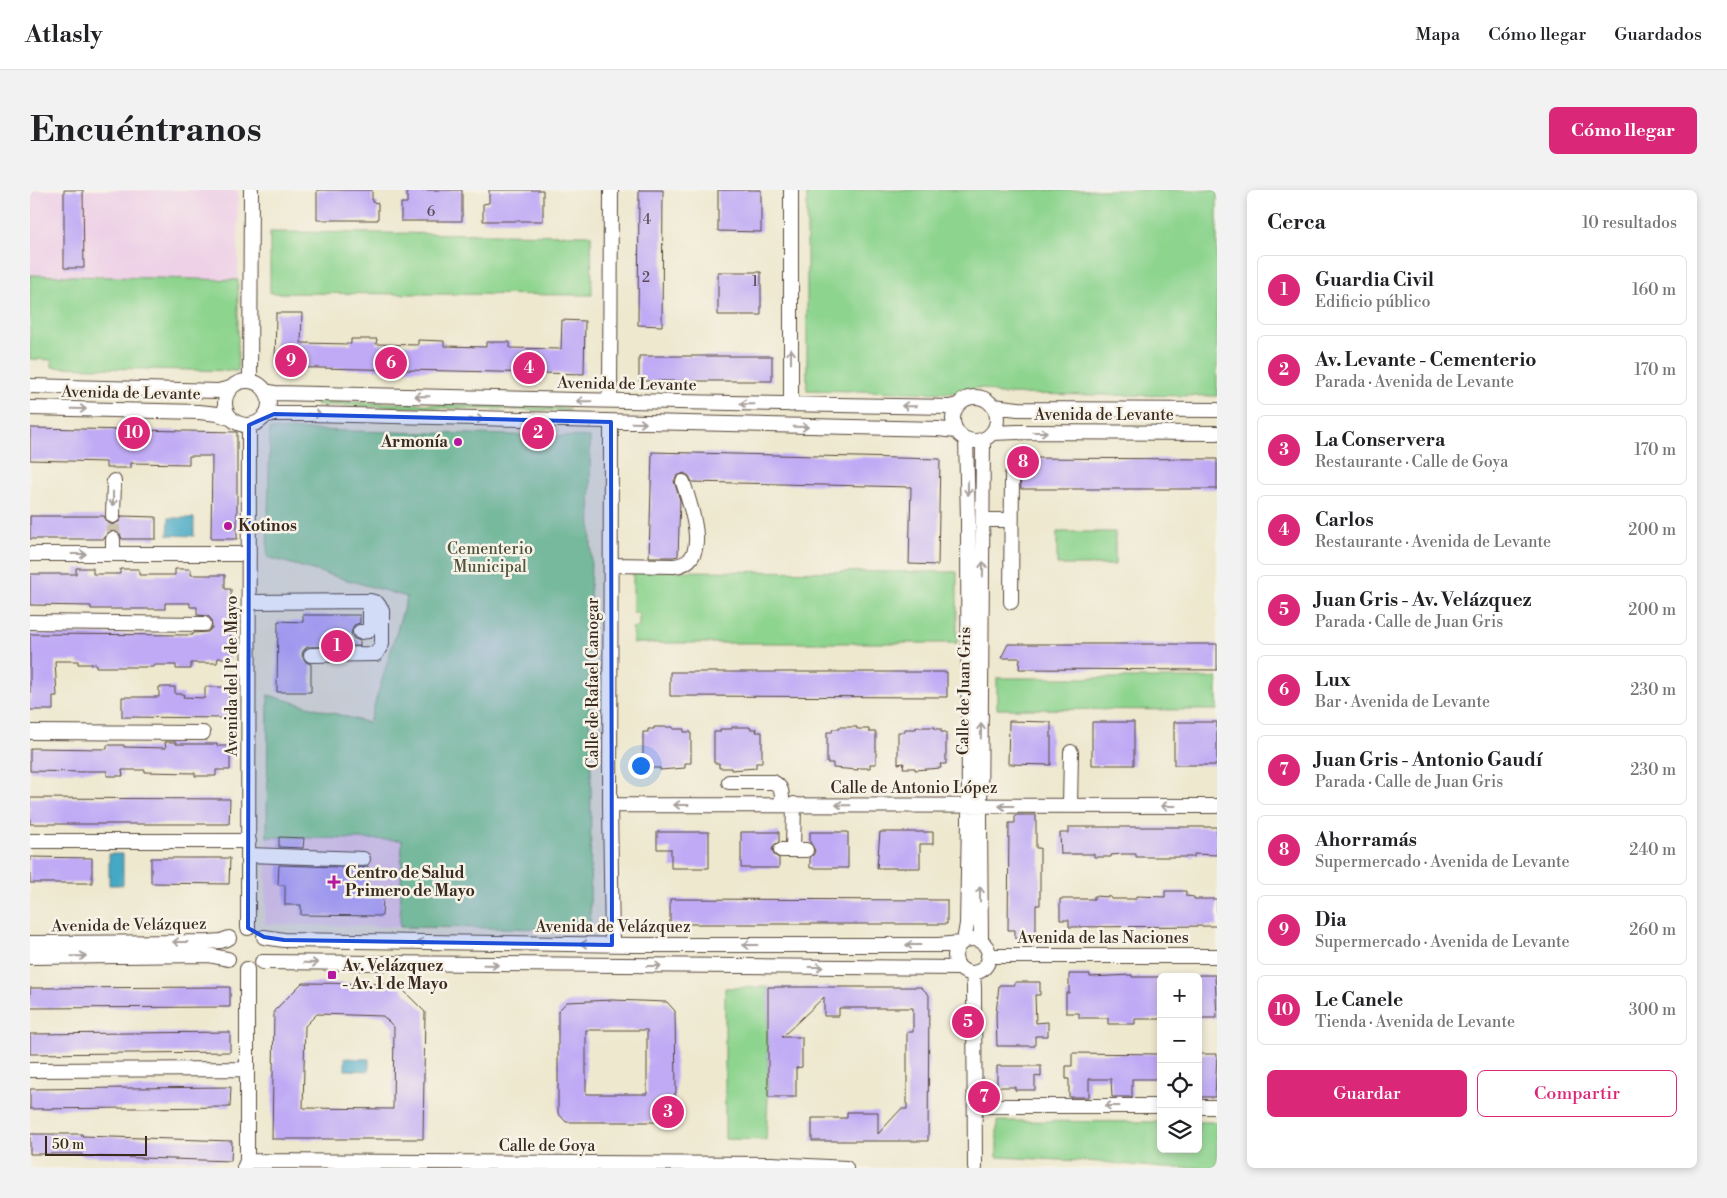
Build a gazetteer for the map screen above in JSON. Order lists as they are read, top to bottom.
{
  "streets": {
    "street": [
      "Avenida de Levante",
      "Avenida del 1º de Mayo",
      "Calle de Rafael Canogar",
      "Calle de Juan Gris",
      "Calle de Antonio López",
      "Avenida de Velázquez",
      "Avenida de las Naciones",
      "Calle de Goya"
    ]
  },
  "crossings": [
    ["Avenida de Levante", "Avenida del 1º de Mayo"],
    ["Avenida de Levante", "Calle de Juan Gris"],
    ["Avenida del 1º de Mayo", "Avenida de Velázquez"],
    ["Calle de Rafael Canogar", "Calle de Antonio López"],
    ["Calle de Rafael Canogar", "Avenida de Velázquez"],
    ["Calle de Juan Gris", "Calle de Antonio López"],
    ["Calle de Juan Gris", "Avenida de Velázquez"],
    ["Calle de Juan Gris", "Avenida de las Naciones"],
    ["Avenida de Velázquez", "Avenida de las Naciones"]
  ],
  "one_way": ["Calle de Antonio López"],
  "parks": ["Cementerio Municipal"],
  "places": {
    "other": ["Armonía", "Kotinos"],
    "health": ["Centro de Salud Primero de Mayo"],
    "transit": ["Av. Velázquez - Av. 1 de Mayo"]
  },
  "house_numbers": [
    "6",
    "4",
    "2",
    "1"
  ],
  "scale_bar": "50 m",
  "page": {
    "header": "Atlasly",
    "nav": ["Mapa", "Cómo llegar", "Guardados"],
    "buttons": [
      "Cómo llegar",
      ["Guardar", "Compartir"]
    ],
    "title": "Encuéntranos",
    "heading": ["Cerca", "10 resultados"],
    "list": [
      {
        "mark": "1",
        "name": "Guardia Civil",
        "note": "Edificio público",
        "value": "160 m"
      },
      {
        "mark": "2",
        "name": "Av. Levante - Cementerio",
        "note": "Parada · Avenida de Levante",
        "value": "170 m"
      },
      {
        "mark": "3",
        "name": "La Conservera",
        "note": "Restaurante · Calle de Goya",
        "value": "170 m"
      },
      {
        "mark": "4",
        "name": "Carlos",
        "note": "Restaurante · Avenida de Levante",
        "value": "200 m"
      },
      {
        "mark": "5",
        "name": "Juan Gris - Av. Velázquez",
        "note": "Parada · Calle de Juan Gris",
        "value": "200 m"
      },
      {
        "mark": "6",
        "name": "Lux",
        "note": "Bar · Avenida de Levante",
        "value": "230 m"
      },
      {
        "mark": "7",
        "name": "Juan Gris - Antonio Gaudí",
        "note": "Parada · Calle de Juan Gris",
        "value": "230 m"
      },
      {
        "mark": "8",
        "name": "Ahorramás",
        "note": "Supermercado · Avenida de Levante",
        "value": "240 m"
      },
      {
        "mark": "9",
        "name": "Dia",
        "note": "Supermercado · Avenida de Levante",
        "value": "260 m"
      },
      {
        "mark": "10",
        "name": "Le Canele",
        "note": "Tienda · Avenida de Levante",
        "value": "300 m"
      }
    ],
    "pins": [
      "9",
      "6",
      "4",
      "2",
      "10",
      "8",
      "1",
      "5",
      "7",
      "3"
    ],
    "map_buttons": ["+", "−"],
    "scale": "50 m"
  }
}
